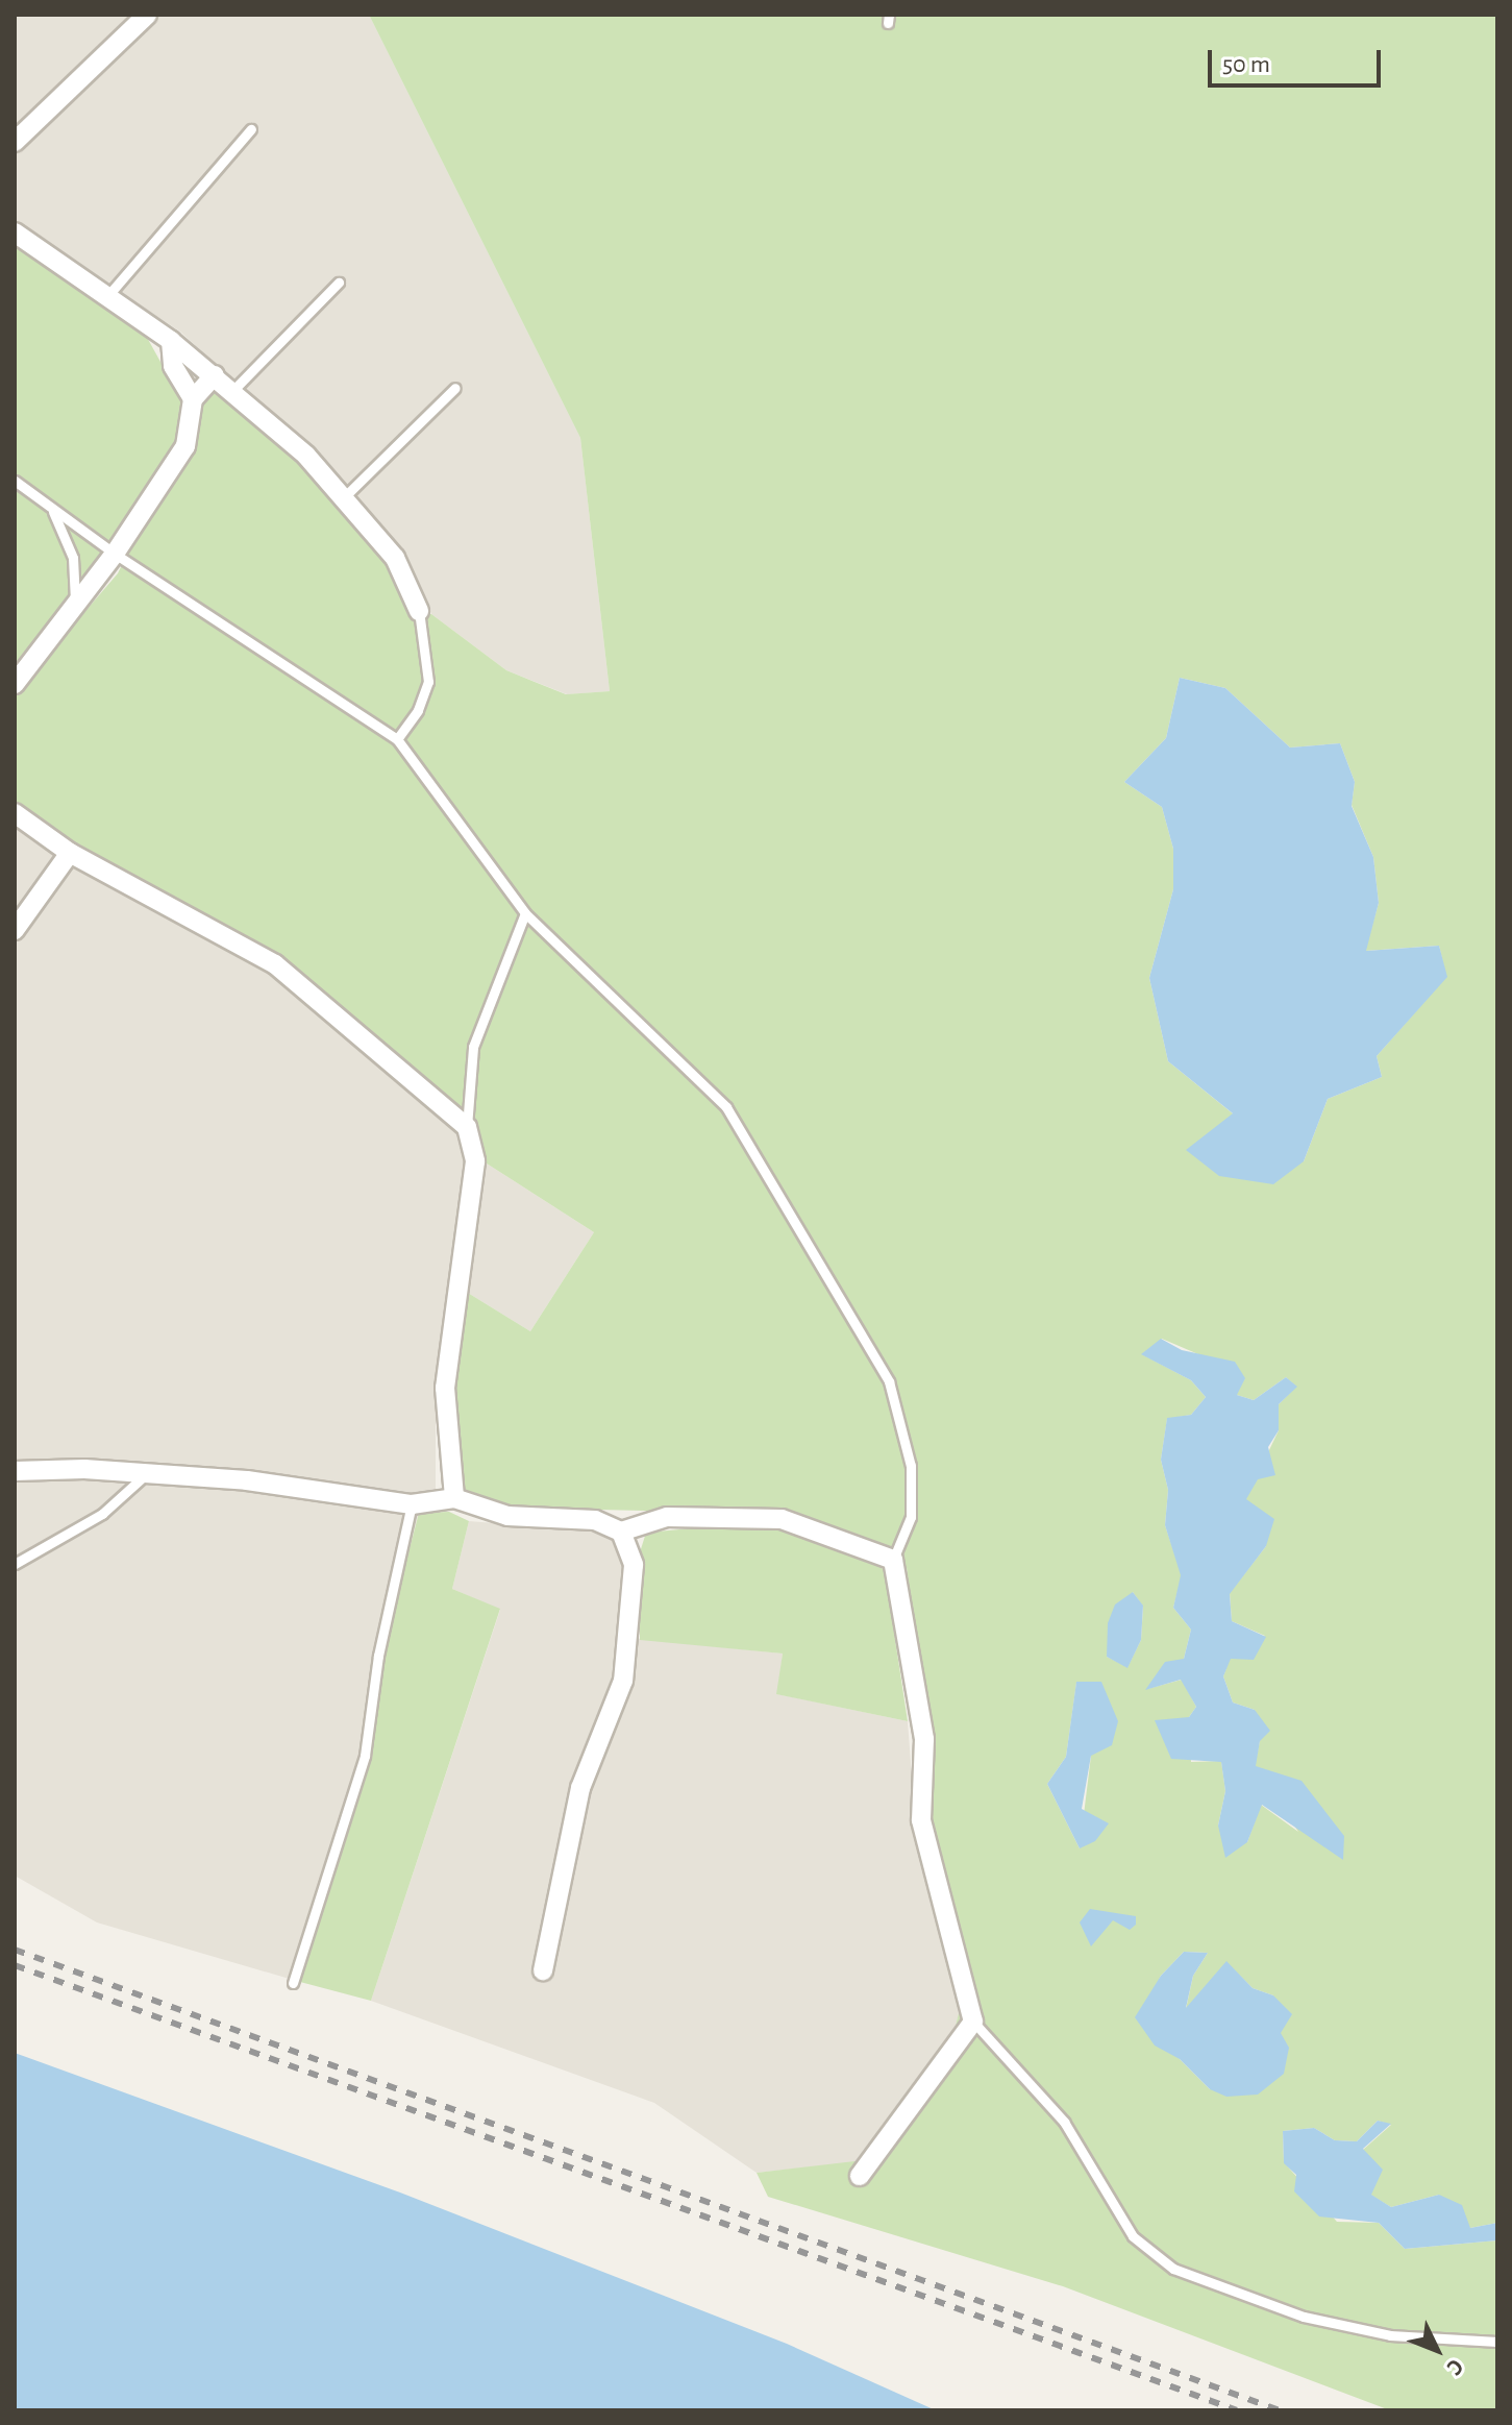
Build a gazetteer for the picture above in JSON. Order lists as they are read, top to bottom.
{
  "scale_bar": "50 m",
  "north": "bottom right"
}
